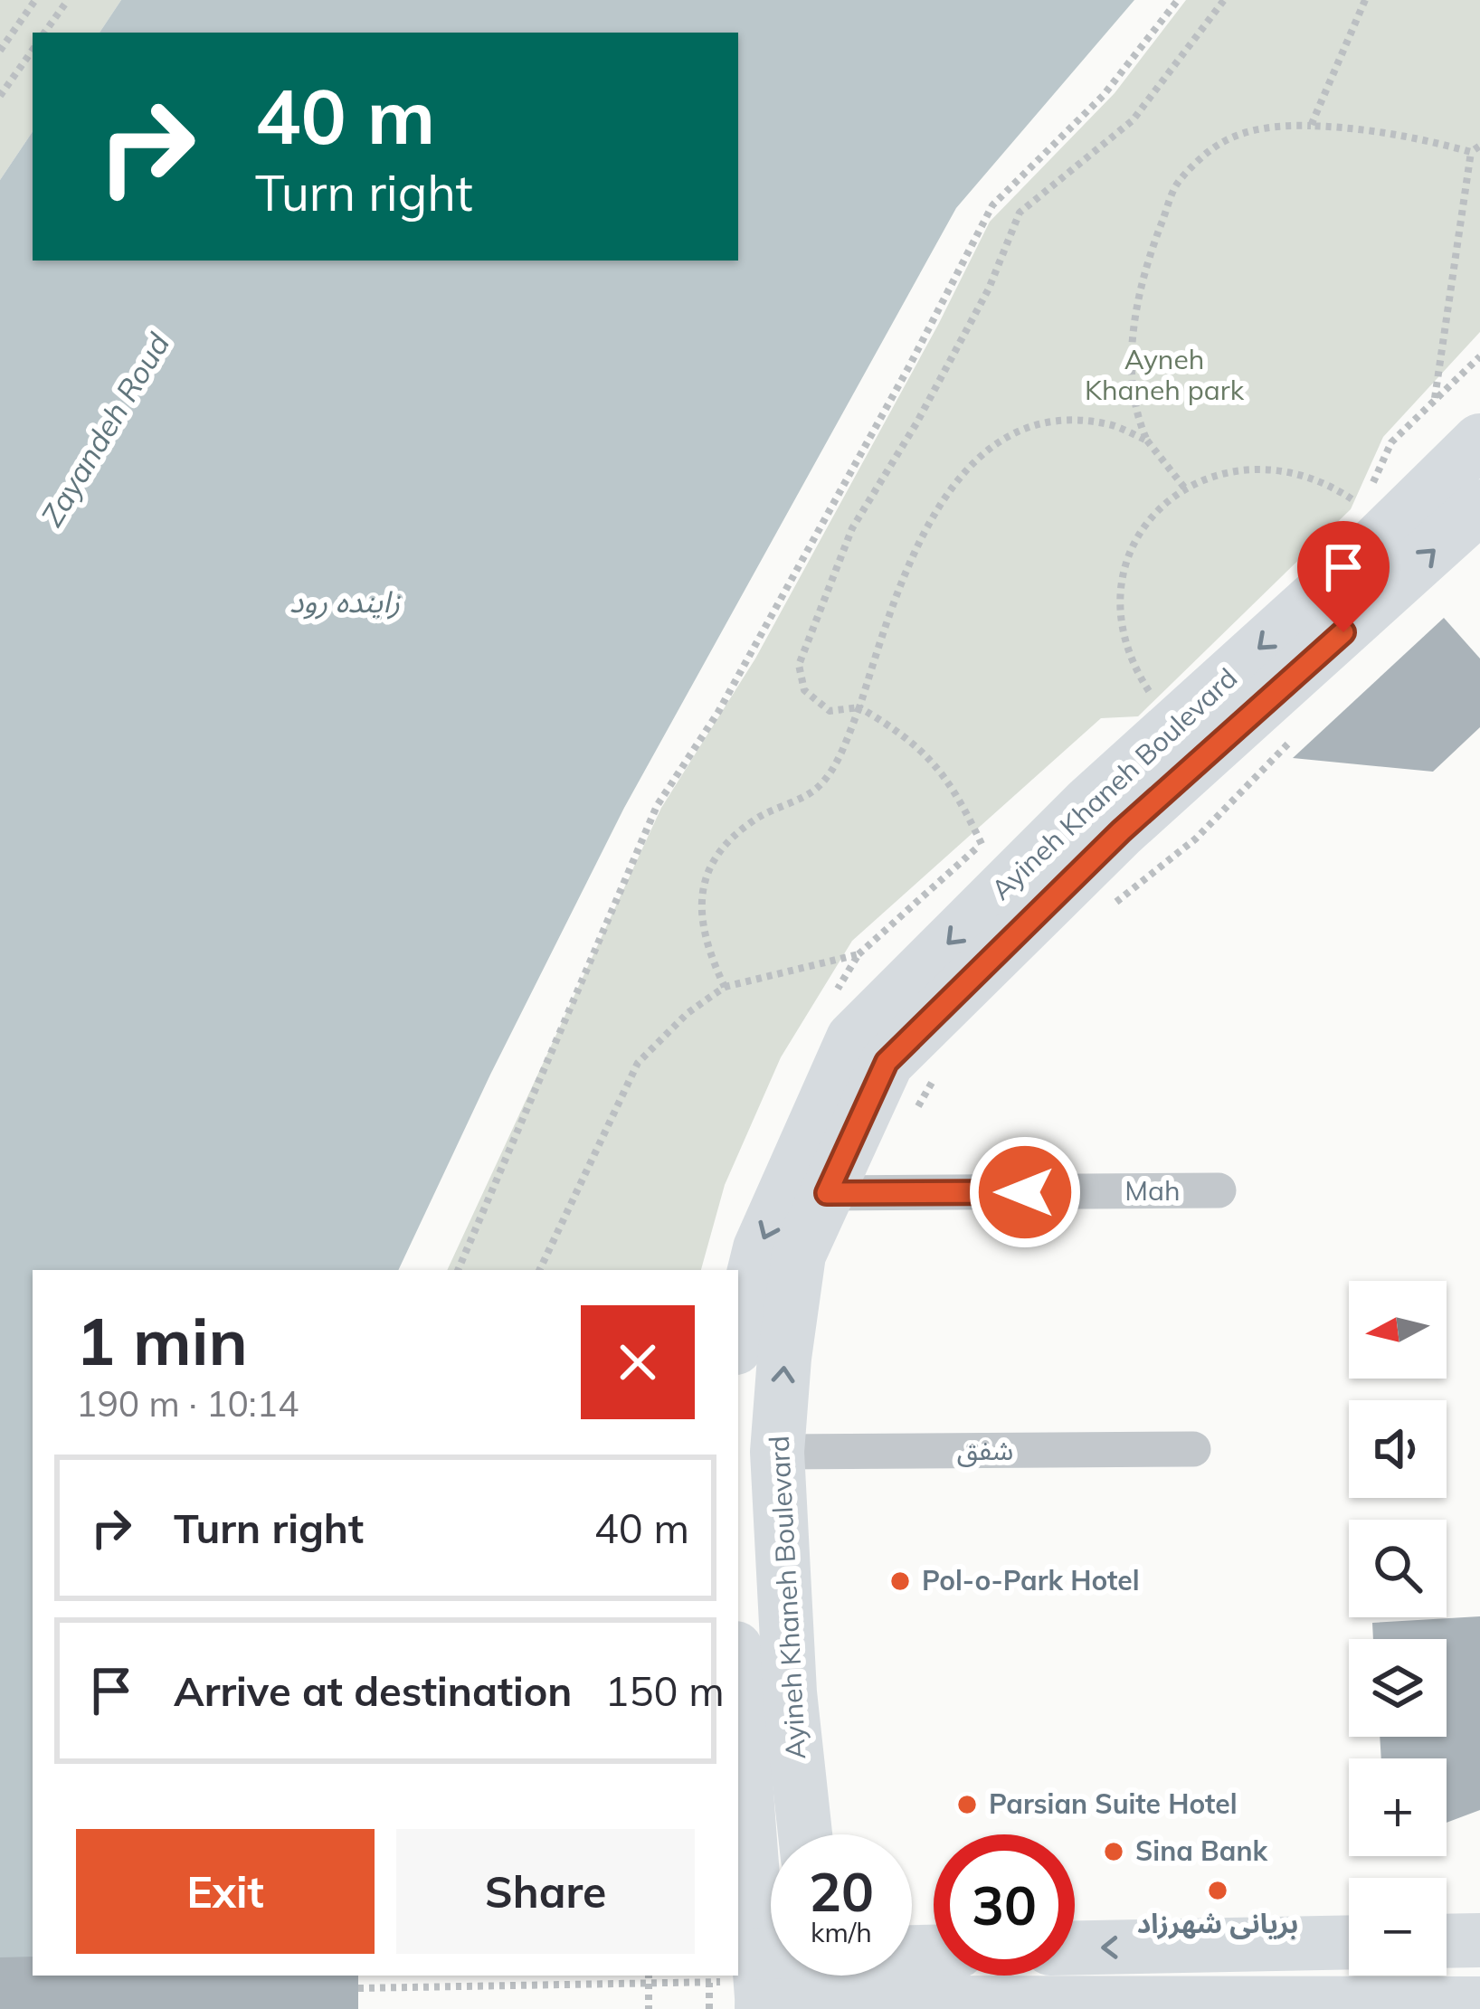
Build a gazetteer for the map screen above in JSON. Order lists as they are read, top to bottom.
{
  "streets": {
    "main road": ["Ayineh Khaneh Boulevard"],
    "street": ["Mah", "شفق"]
  },
  "crossings": [
    ["Ayineh Khaneh Boulevard", "Mah"],
    ["Ayineh Khaneh Boulevard", "شفق"]
  ],
  "water": ["Zayandeh Roud", "زاینده رود"],
  "parks": ["Ayneh Khaneh park"],
  "places": [
    "Pol-o-Park Hotel",
    "Parsian Suite Hotel",
    "Sina Bank",
    "بریانی شهرزاد"
  ],
  "north": "left",
  "page": {
    "turn": ["40 m", "Turn right"],
    "heading": ["1 min", "190 m · 10:14"],
    "map_buttons": ["+", "−"],
    "list": [
      {
        "name": "Turn right",
        "value": "40 m"
      },
      {
        "name": "Arrive at destination",
        "value": "150 m"
      }
    ],
    "buttons": ["Exit", "Share"],
    "speed": "20 km/h",
    "limit": "30"
  }
}
